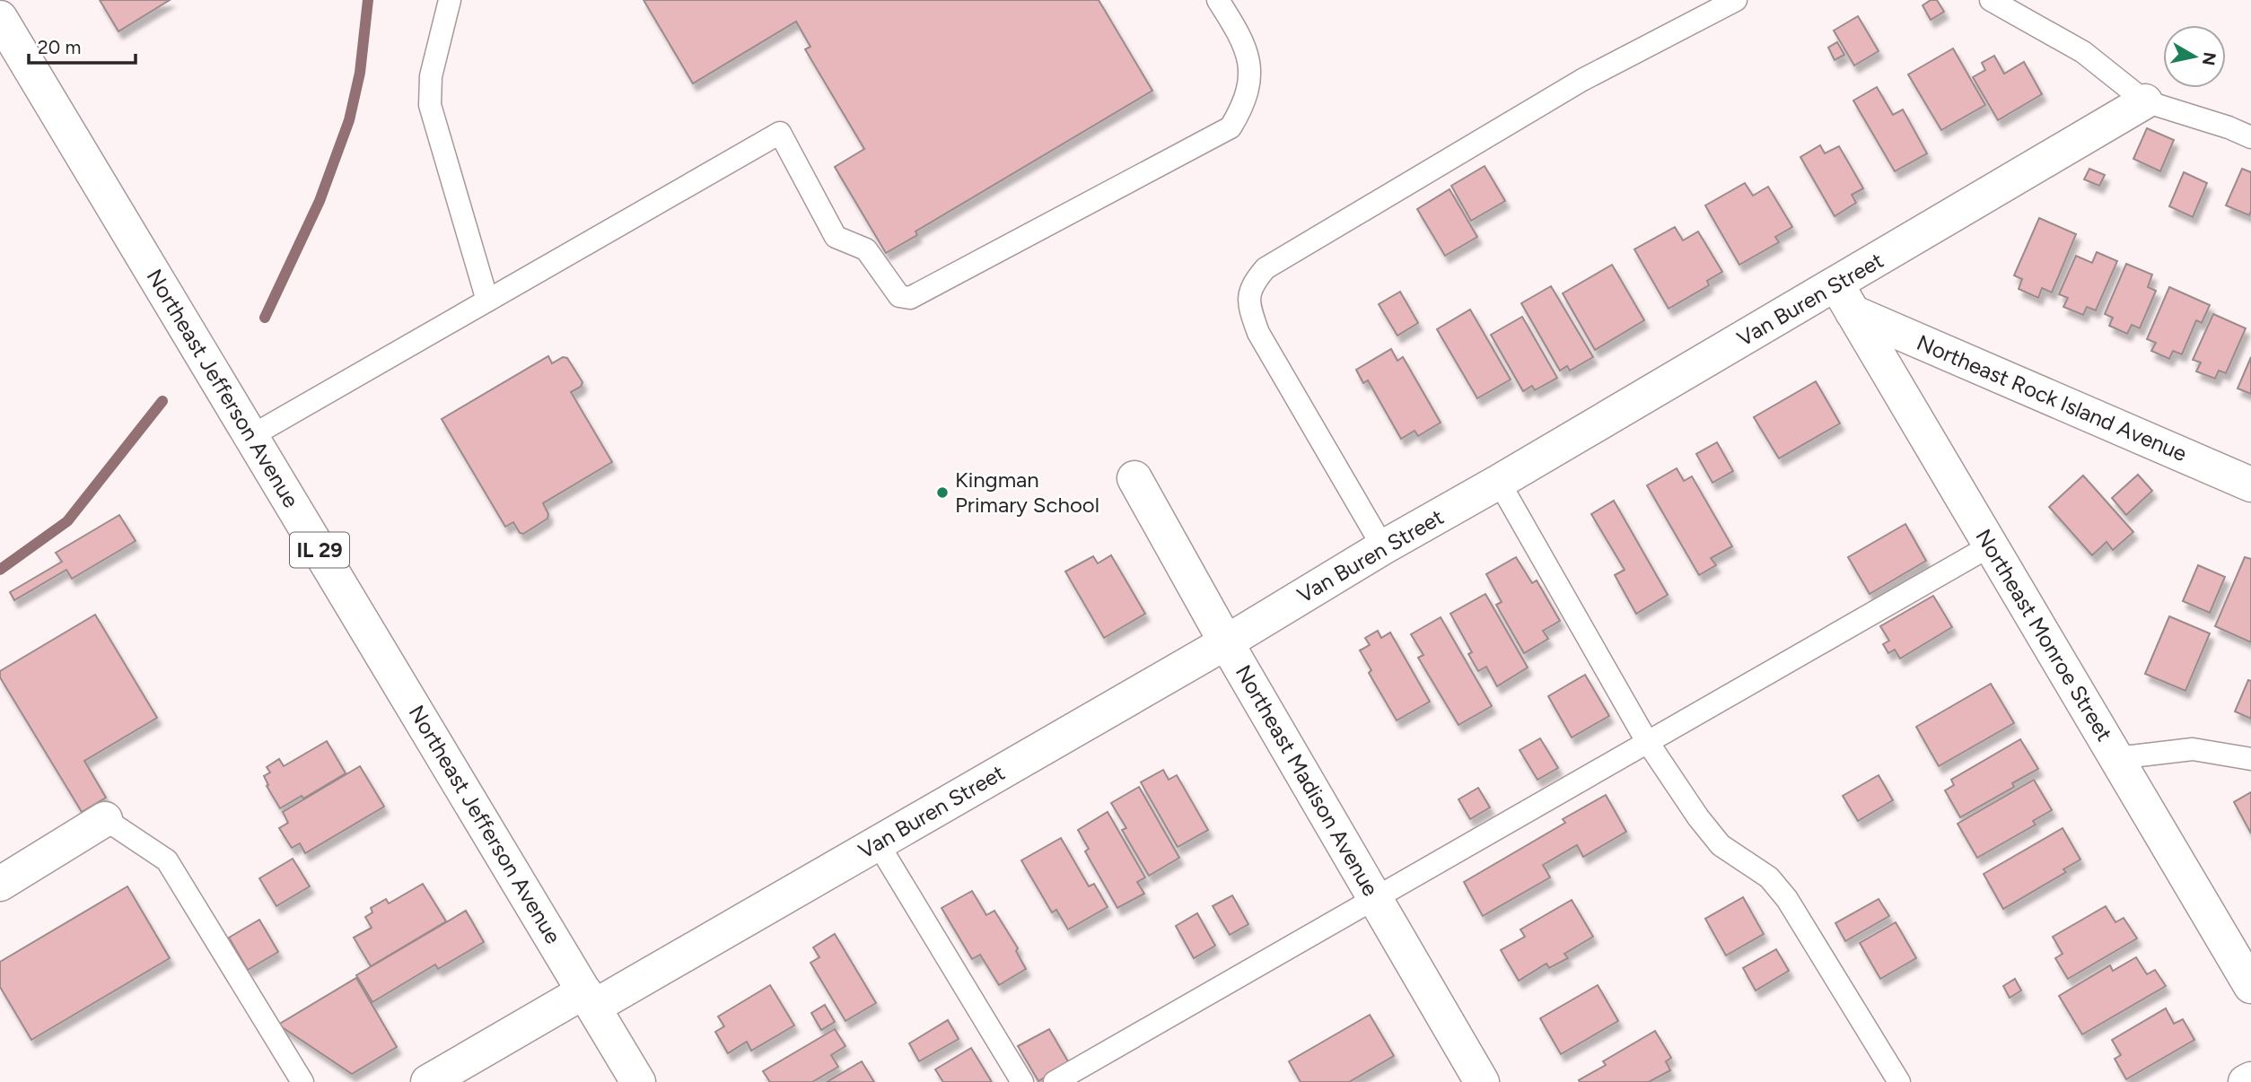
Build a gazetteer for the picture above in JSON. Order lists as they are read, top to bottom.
{
  "streets": {
    "street": [
      "Van Buren Street",
      "Northeast Jefferson Avenue",
      "Northeast Rock Island Avenue",
      "IL 29",
      "Northeast Monroe Street",
      "Northeast Madison Avenue"
    ]
  },
  "crossings": [
    ["Van Buren Street", "Northeast Jefferson Avenue"],
    ["Van Buren Street", "Northeast Rock Island Avenue"],
    ["Van Buren Street", "Northeast Monroe Street"],
    ["Van Buren Street", "Northeast Madison Avenue"],
    ["Northeast Rock Island Avenue", "Northeast Monroe Street"]
  ],
  "places": ["Kingman Primary School"],
  "scale_bar": "20 m",
  "north": "right"
}
